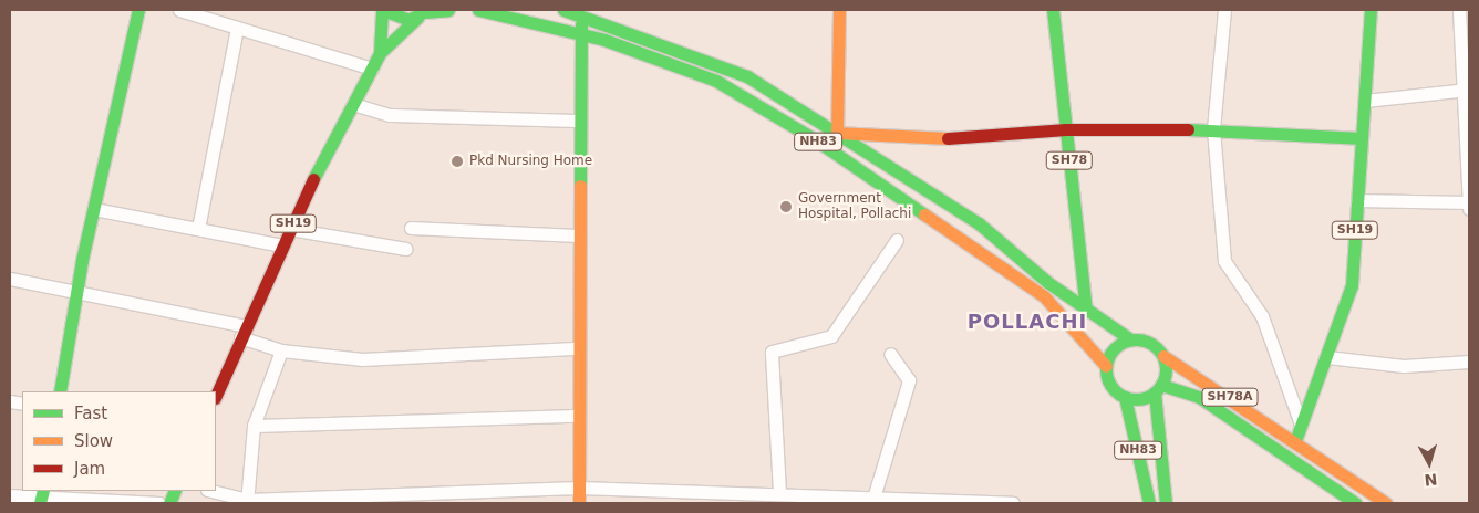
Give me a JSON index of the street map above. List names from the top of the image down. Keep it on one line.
{"streets":{"main road":["NH83","SH78","SH19","SH78A"]},"crossings":[["NH83","SH78"],["NH83","SH78A"],["SH19","SH78A"]],"districts":["POLLACHI"],"places":["Pkd Nursing Home","Government Hospital, Pollachi"],"legend":["Fast","Slow","Jam"],"north":"bottom"}
